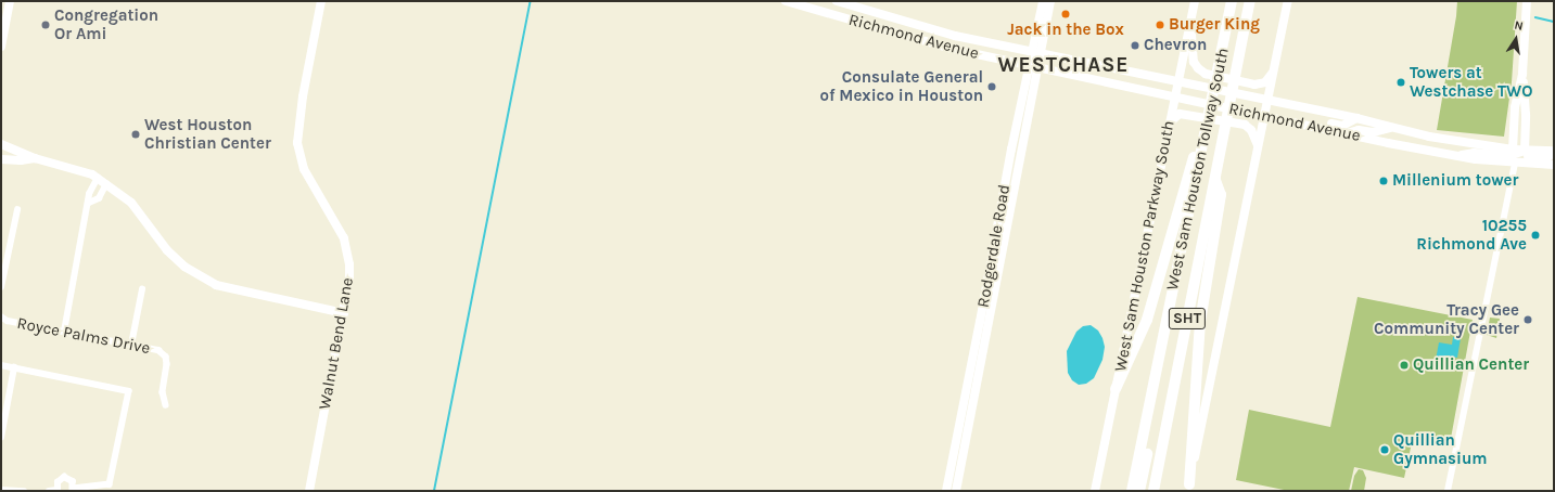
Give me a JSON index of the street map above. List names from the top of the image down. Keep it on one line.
{"streets":{"highway":["West Sam Houston Tollway South","SHT"],"main road":["Richmond Avenue","Rodgerdale Road","West Sam Houston Parkway South","Walnut Bend Lane"],"street":["Royce Palms Drive"]},"crossings":[["Richmond Avenue","Rodgerdale Road"],["Richmond Avenue","West Sam Houston Parkway South"]],"districts":["WESTCHASE"],"places":["Jack in the Box","Congregation Or Ami","Burger King","Chevron","Towers at Westchase TWO","Consulate General of Mexico in Houston","West Houston Christian Center","Millenium tower","10255 Richmond Ave","Tracy Gee Community Center","Quillian Center","Quillian Gymnasium"],"north":"top"}
